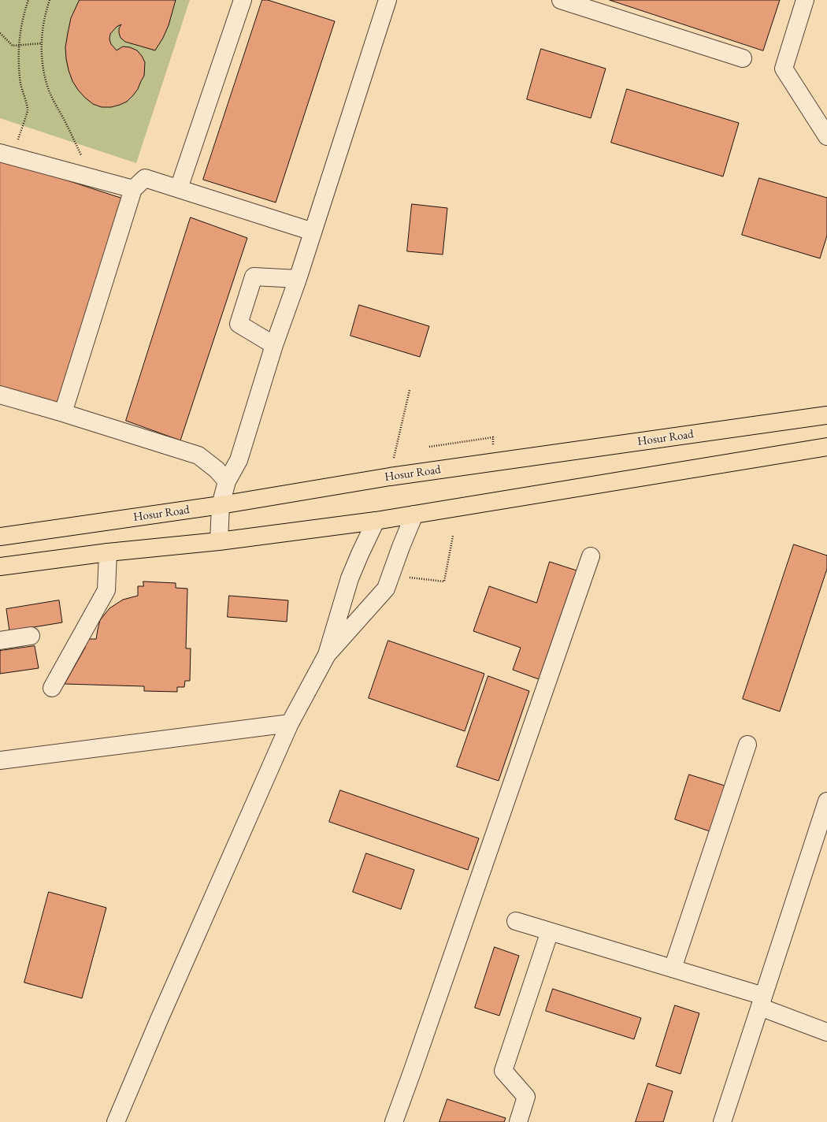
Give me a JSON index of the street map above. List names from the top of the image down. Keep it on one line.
{"streets":{"main road":["Hosur Road"]}}
